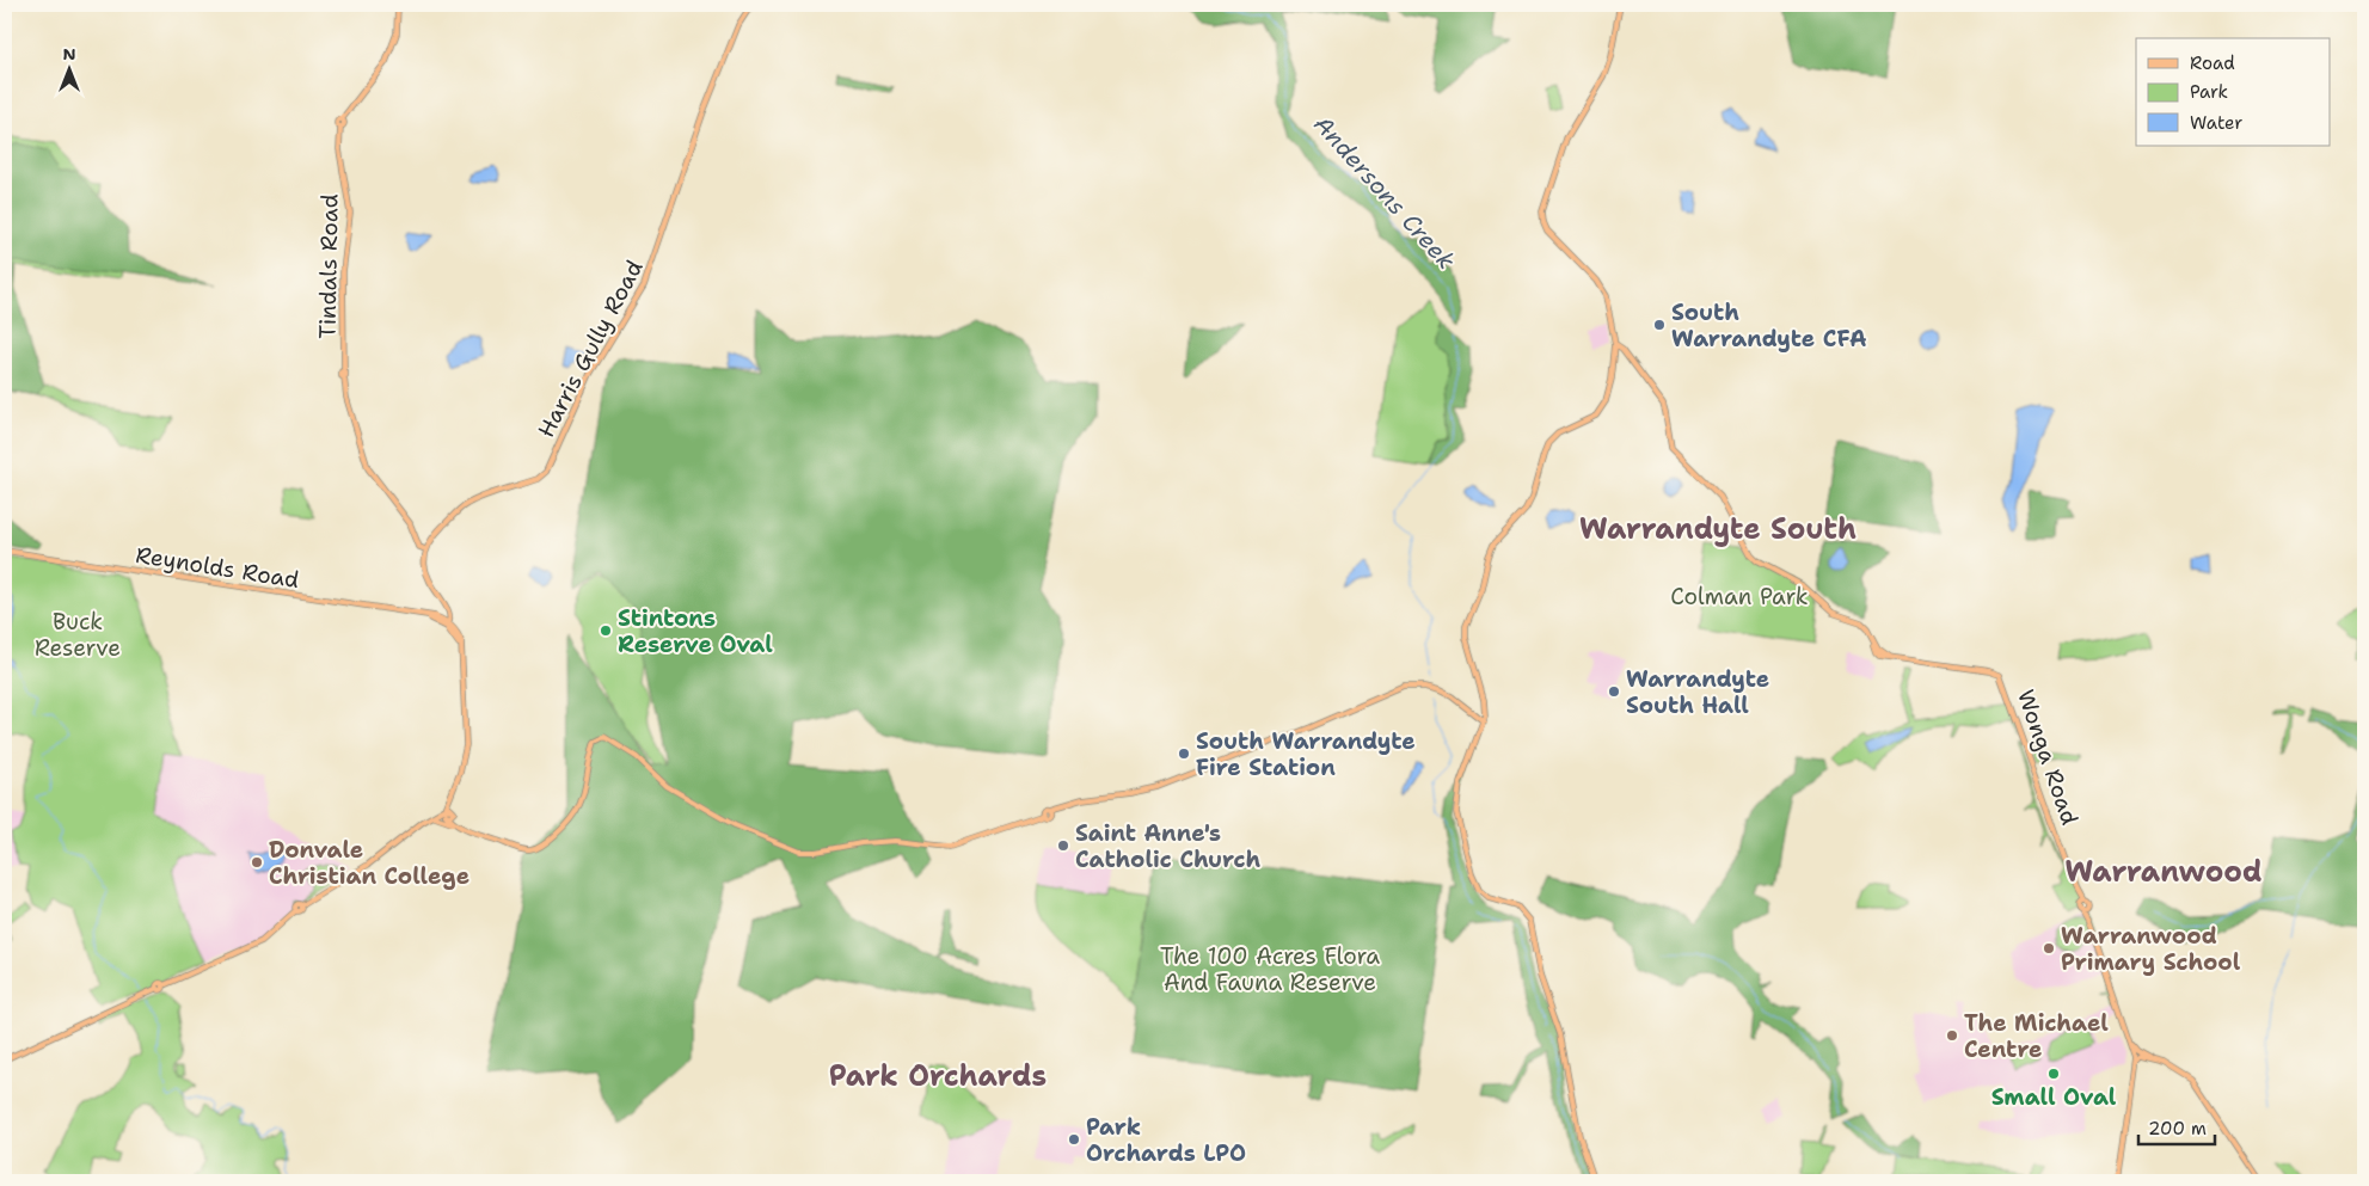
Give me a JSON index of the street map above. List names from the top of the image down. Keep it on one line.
{"streets":{"main road":["Tindals Road","Harris Gully Road","Reynolds Road","Wonga Road"]},"crossings":[["Tindals Road","Harris Gully Road"]],"districts":["Warrandyte South","Warranwood","Park Orchards"],"water":["Andersons Creek"],"parks":["Colman Park","Buck Reserve","The 100 Acres Flora And Fauna Reserve"],"places":["South Warrandyte CFA","Stintons Reserve Oval","Warrandyte South Hall","South Warrandyte Fire Station","Saint Anne's Catholic Church","Donvale Christian College","Warranwood Primary School","The Michael Centre","Small Oval","Park Orchards LPO"],"legend":["Road","Park","Water"],"scale_bar":"200 m","north":"top"}
